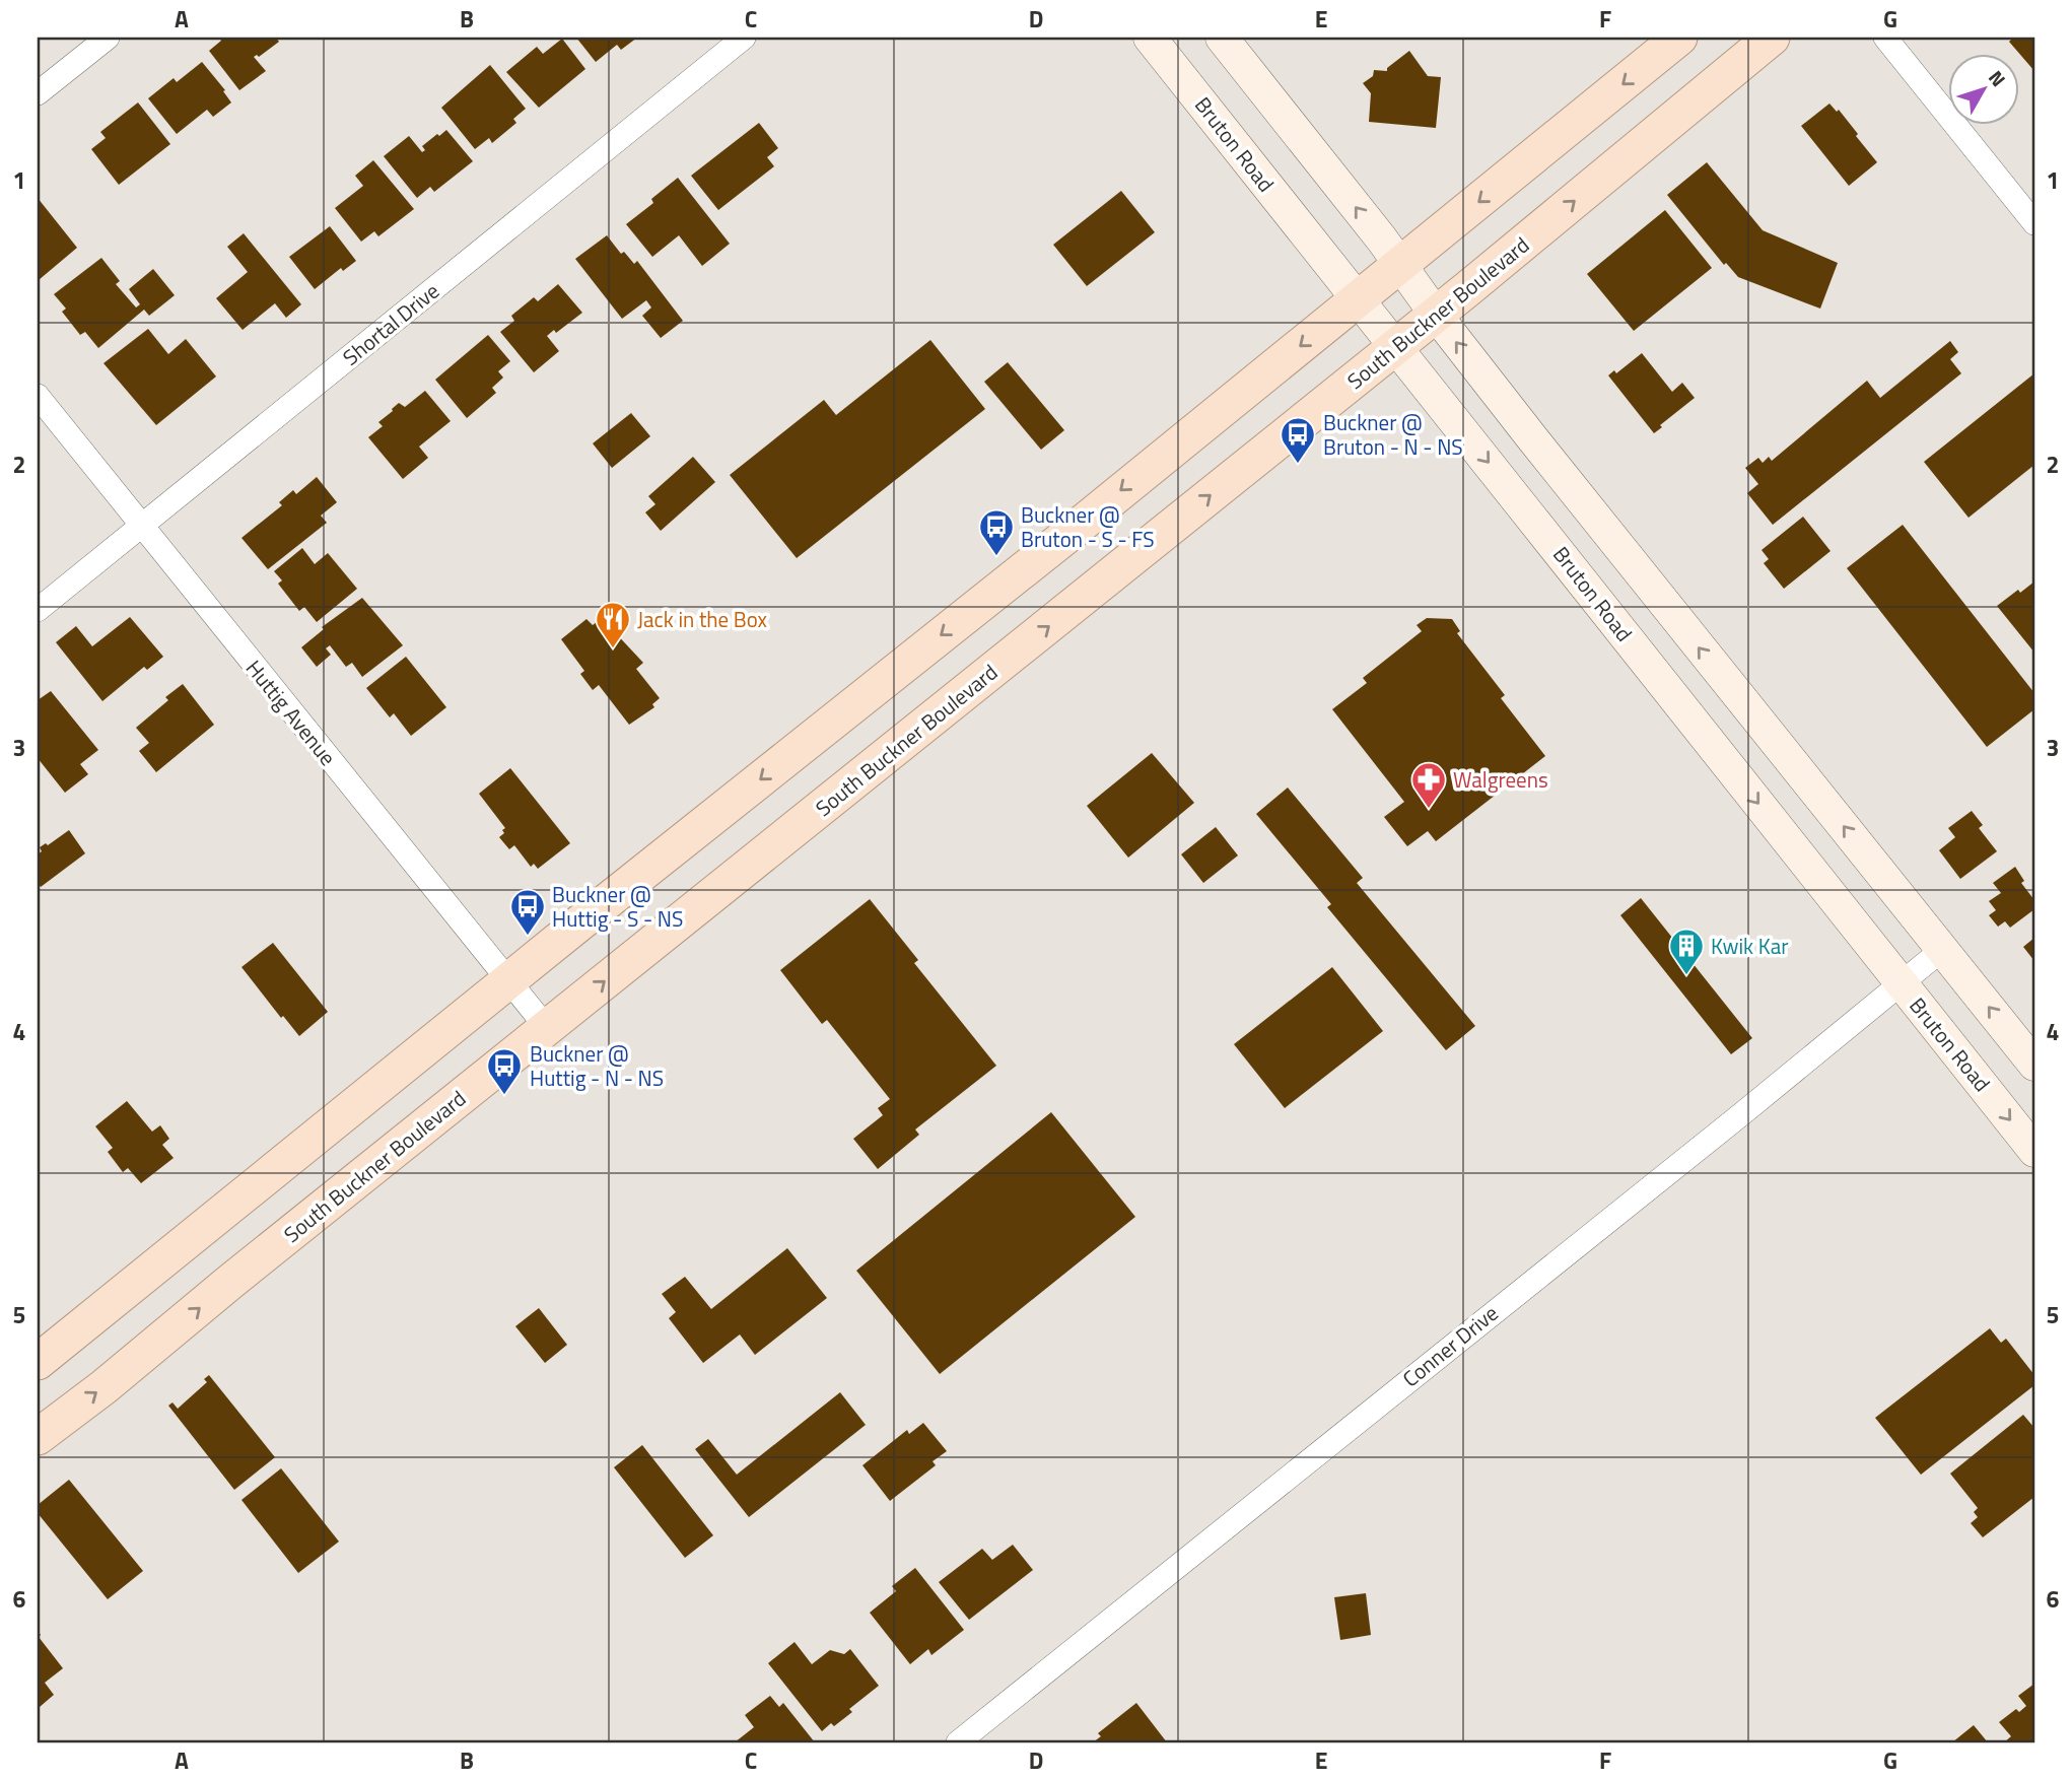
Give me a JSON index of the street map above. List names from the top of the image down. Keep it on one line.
{"streets":{"main road":["Bruton Road","South Buckner Boulevard"],"street":["Shortal Drive","Huttig Avenue","Conner Drive"]},"crossings":[["Bruton Road","South Buckner Boulevard"],["Bruton Road","Conner Drive"],["South Buckner Boulevard","Huttig Avenue"],["Shortal Drive","Huttig Avenue"]],"places":{"bus stop":["Buckner @ Bruton - N - NS","Buckner @ Bruton - S - FS","Buckner @ Huttig - S - NS","Buckner @ Huttig - N - NS"],"restaurant":["Jack in the Box"],"pharmacy":["Walgreens"],"building":["Kwik Kar"]},"north":"top right","grid":{"columns":["A","B","C","D","E","F","G"],"rows":["1","2","3","4","5","6"]}}
